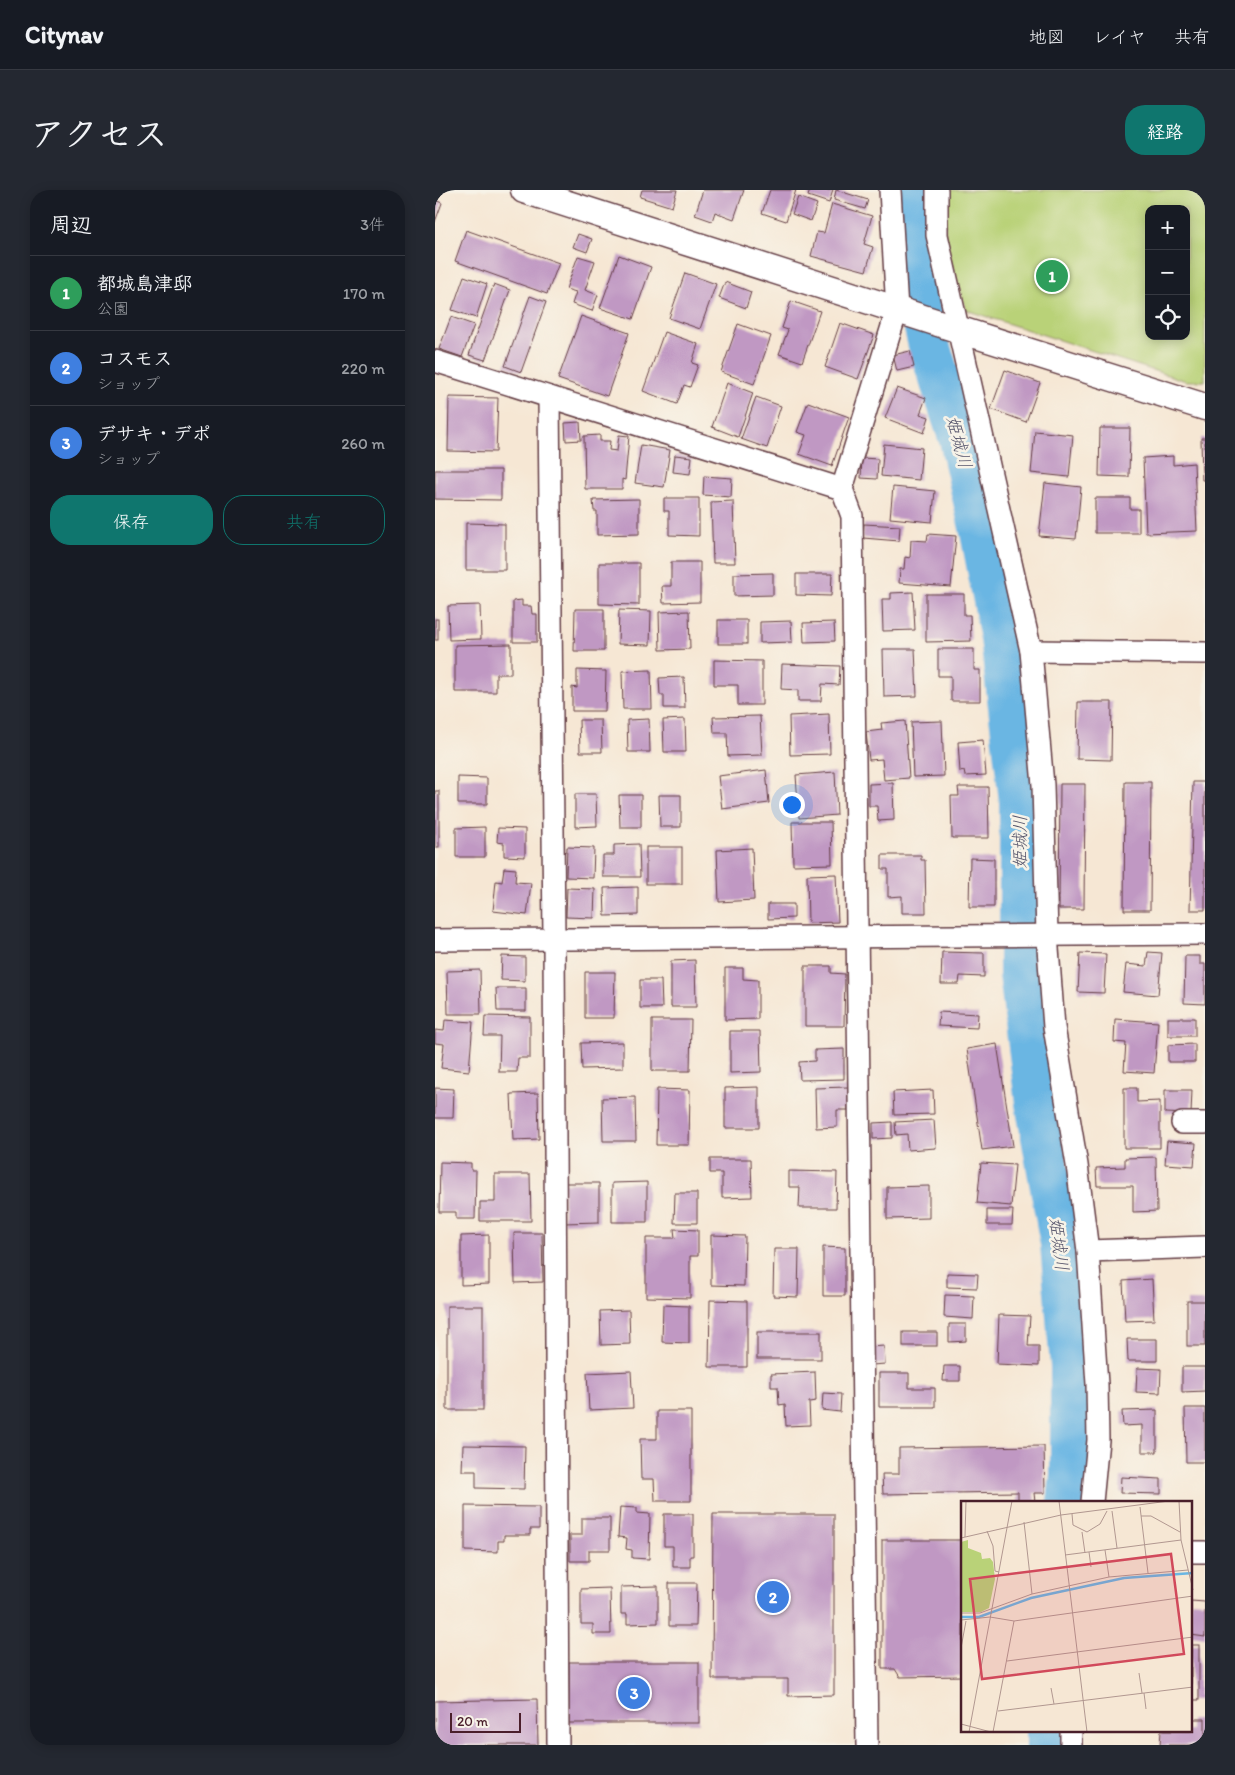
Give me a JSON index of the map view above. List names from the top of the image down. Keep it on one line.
{"water":["姫城川"],"scale_bar":"20 m","page":{"header":"Citynav","nav":["地図","レイヤ","共有"],"title":"アクセス","buttons":["経路",["保存","共有"]],"heading":["周辺","3件"],"map_buttons":["+","−"],"list":[{"mark":"1","name":"都城島津邸","note":"公園","value":"170 m"},{"mark":"2","name":"コスモス","note":"ショップ","value":"220 m"},{"mark":"3","name":"デサキ・デポ","note":"ショップ","value":"260 m"}],"pins":["1","2","3"],"scale":"20 m"}}
